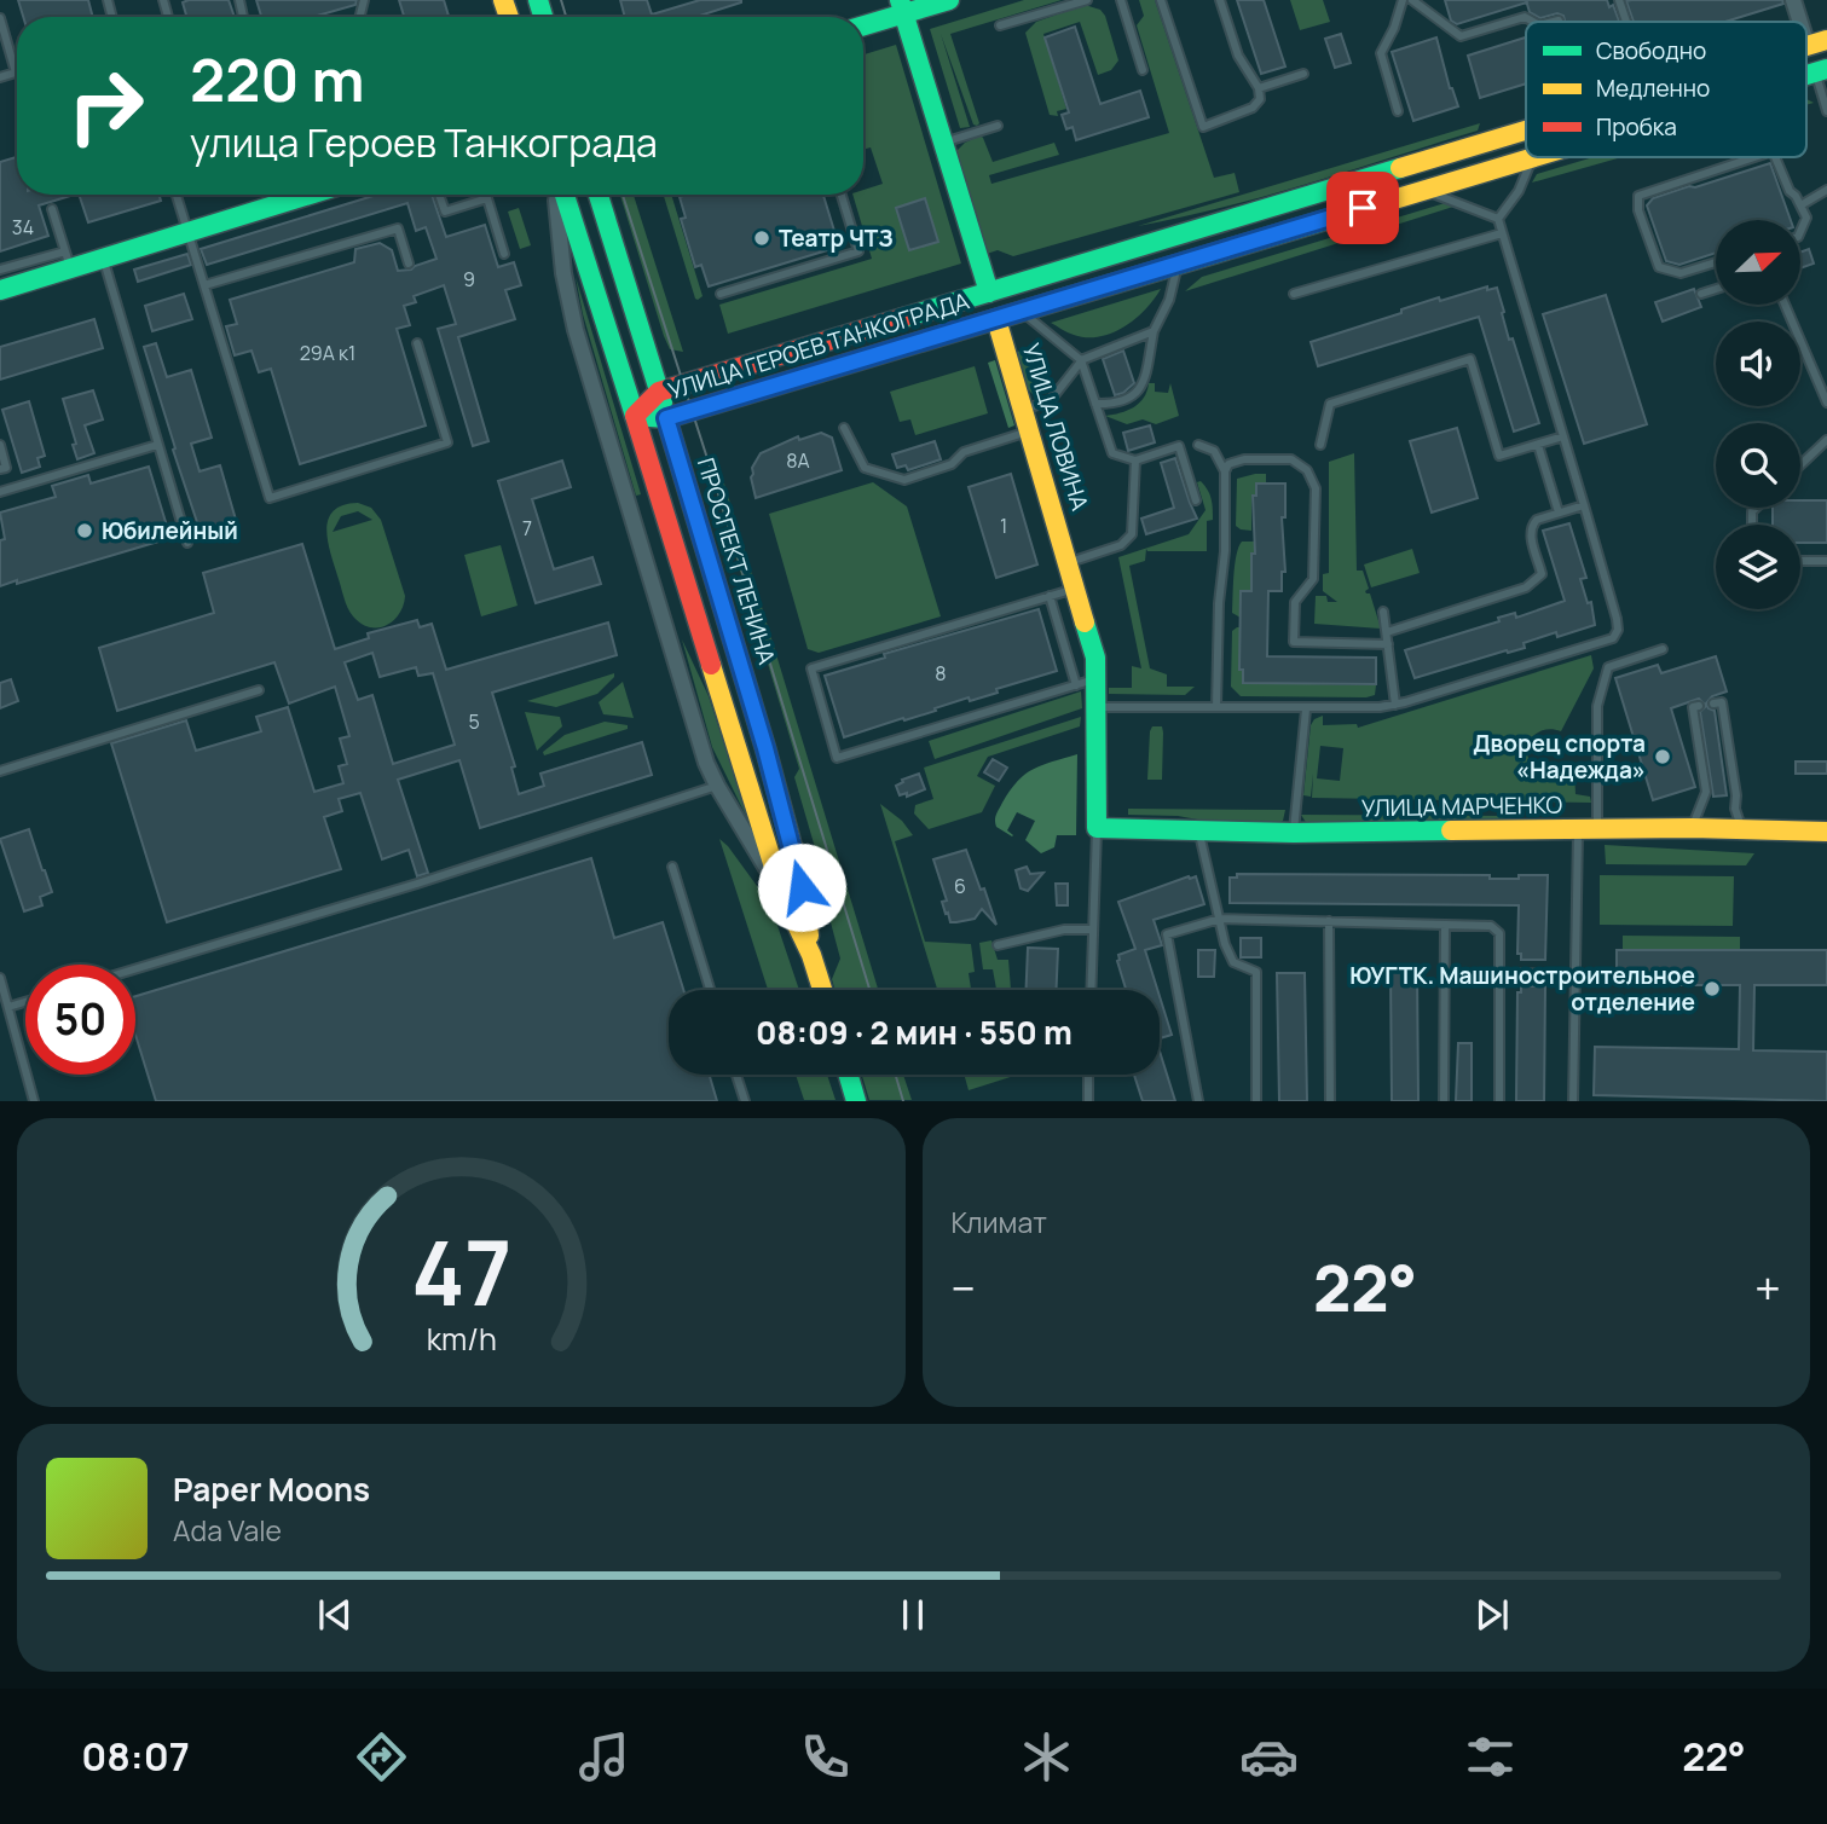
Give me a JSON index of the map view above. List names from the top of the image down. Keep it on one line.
{"streets":{"main road":["УЛИЦА ГЕРОЕВ ТАНКОГРАДА","УЛИЦА ЛОВИНА","ПРОСПЕКТ ЛЕНИНА","УЛИЦА МАРЧЕНКО"]},"crossings":[["УЛИЦА ГЕРОЕВ ТАНКОГРАДА","УЛИЦА ЛОВИНА"],["УЛИЦА ГЕРОЕВ ТАНКОГРАДА","ПРОСПЕКТ ЛЕНИНА"],["УЛИЦА ЛОВИНА","УЛИЦА МАРЧЕНКО"]],"places":["Театр ЧТЗ","Юбилейный","Дворец спорта «Надежда»","ЮУГТК. Машиностроительное отделение"],"house_numbers":["34","9","29А к1","8А","1","7","8","5","6"],"legend":["Свободно","Медленно","Пробка"],"north":"top right","page":{"turn":["220 m","улица Героев Танкограда"],"limit":"50","trip":"08:09 · 2 мин · 550 m","tile":"Климат","heat":["−","22°","+"],"song":["Paper Moons","Ada Vale"],"tabs":["08:07","22°"],"gauge":["47","km/h"]}}
